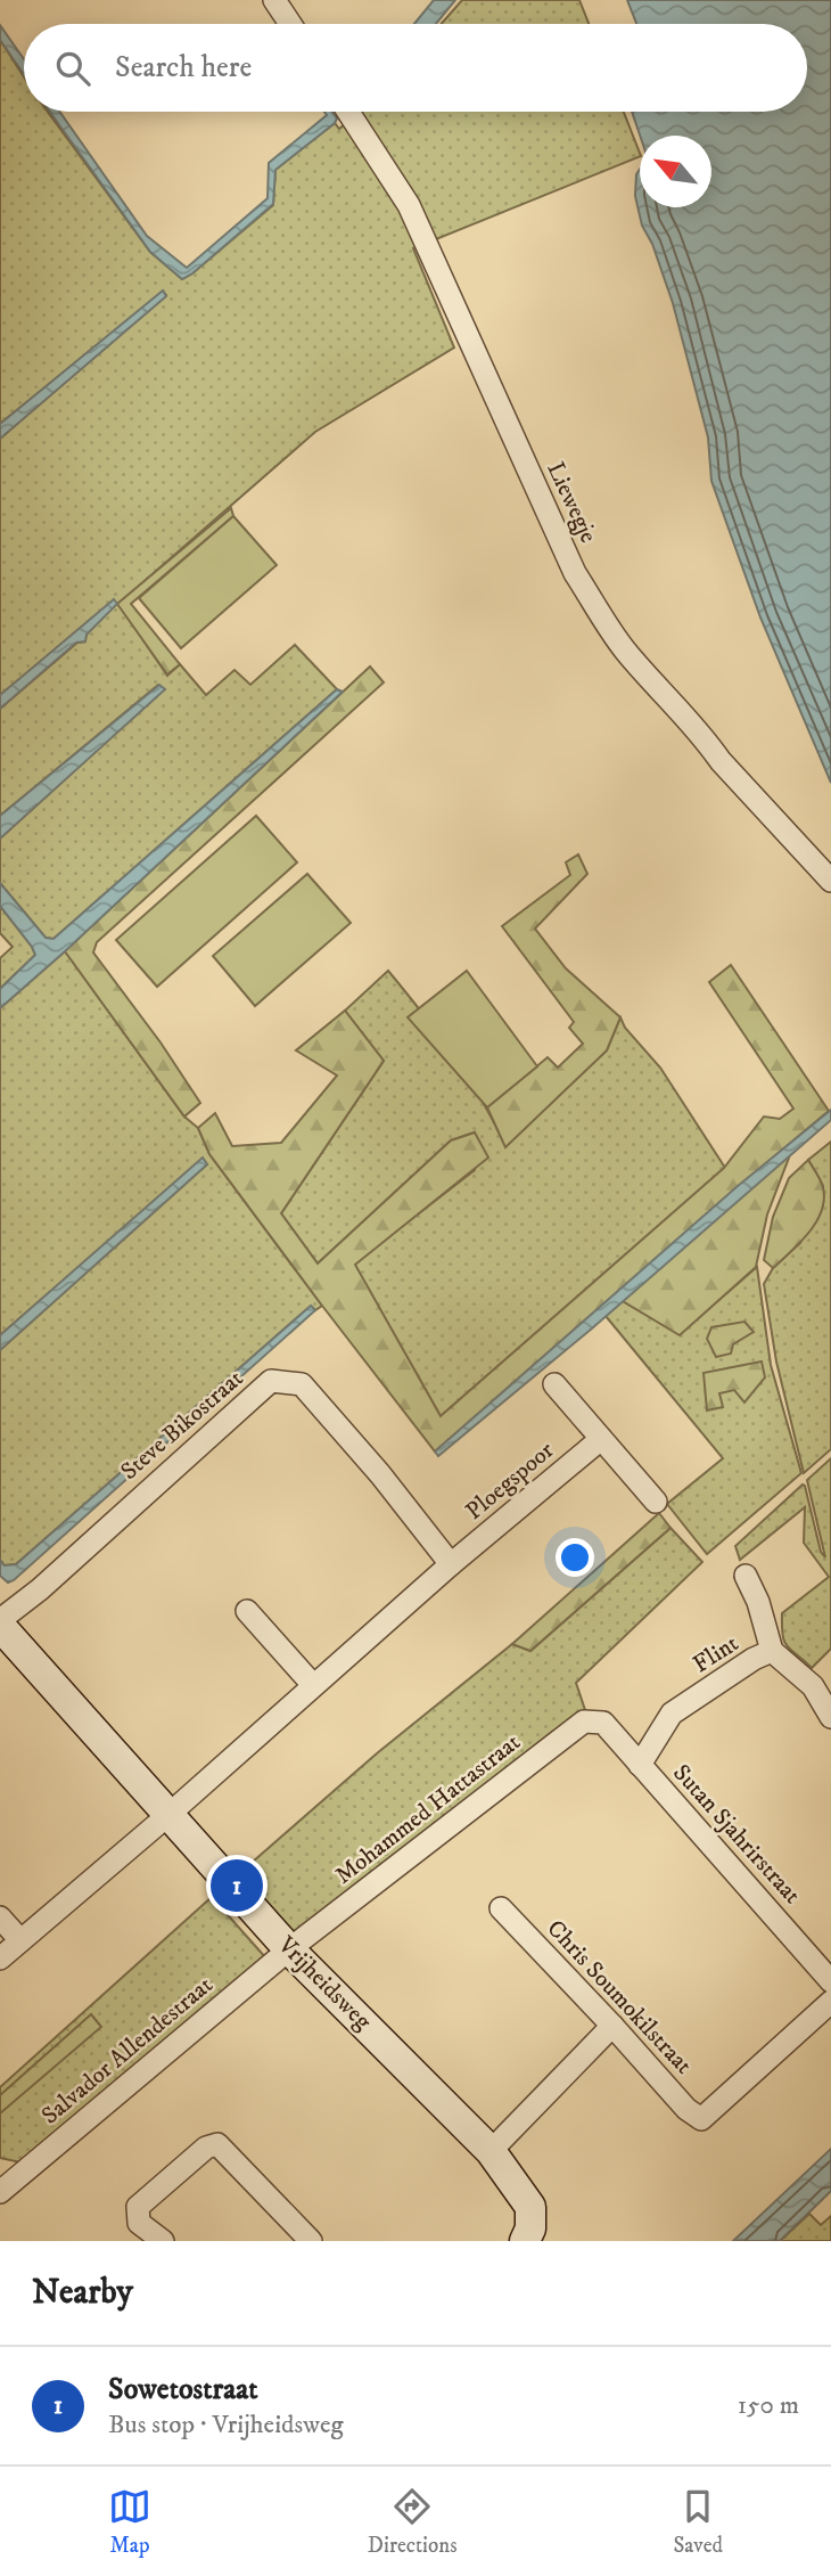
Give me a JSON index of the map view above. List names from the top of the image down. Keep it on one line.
{"streets":{"street":["Liewegje","Steve Bikostraat","Ploegspoor","Flint","Mohammed Hattastraat","Sutan Sjahrirstraat","Vrijheidsweg","Chris Soumokilstraat","Salvador Allendestraat"]},"crossings":[["Steve Bikostraat","Ploegspoor"],["Steve Bikostraat","Vrijheidsweg"],["Ploegspoor","Vrijheidsweg"],["Flint","Sutan Sjahrirstraat"],["Mohammed Hattastraat","Sutan Sjahrirstraat"],["Mohammed Hattastraat","Vrijheidsweg"],["Mohammed Hattastraat","Salvador Allendestraat"],["Vrijheidsweg","Salvador Allendestraat"]],"north":"top left","page":{"search":"Search here","pins":"1","heading":"Nearby","list":[{"mark":"1","name":"Sowetostraat","note":"Bus stop · Vrijheidsweg","value":"150 m"}],"nav":["Map","Directions","Saved"]}}
